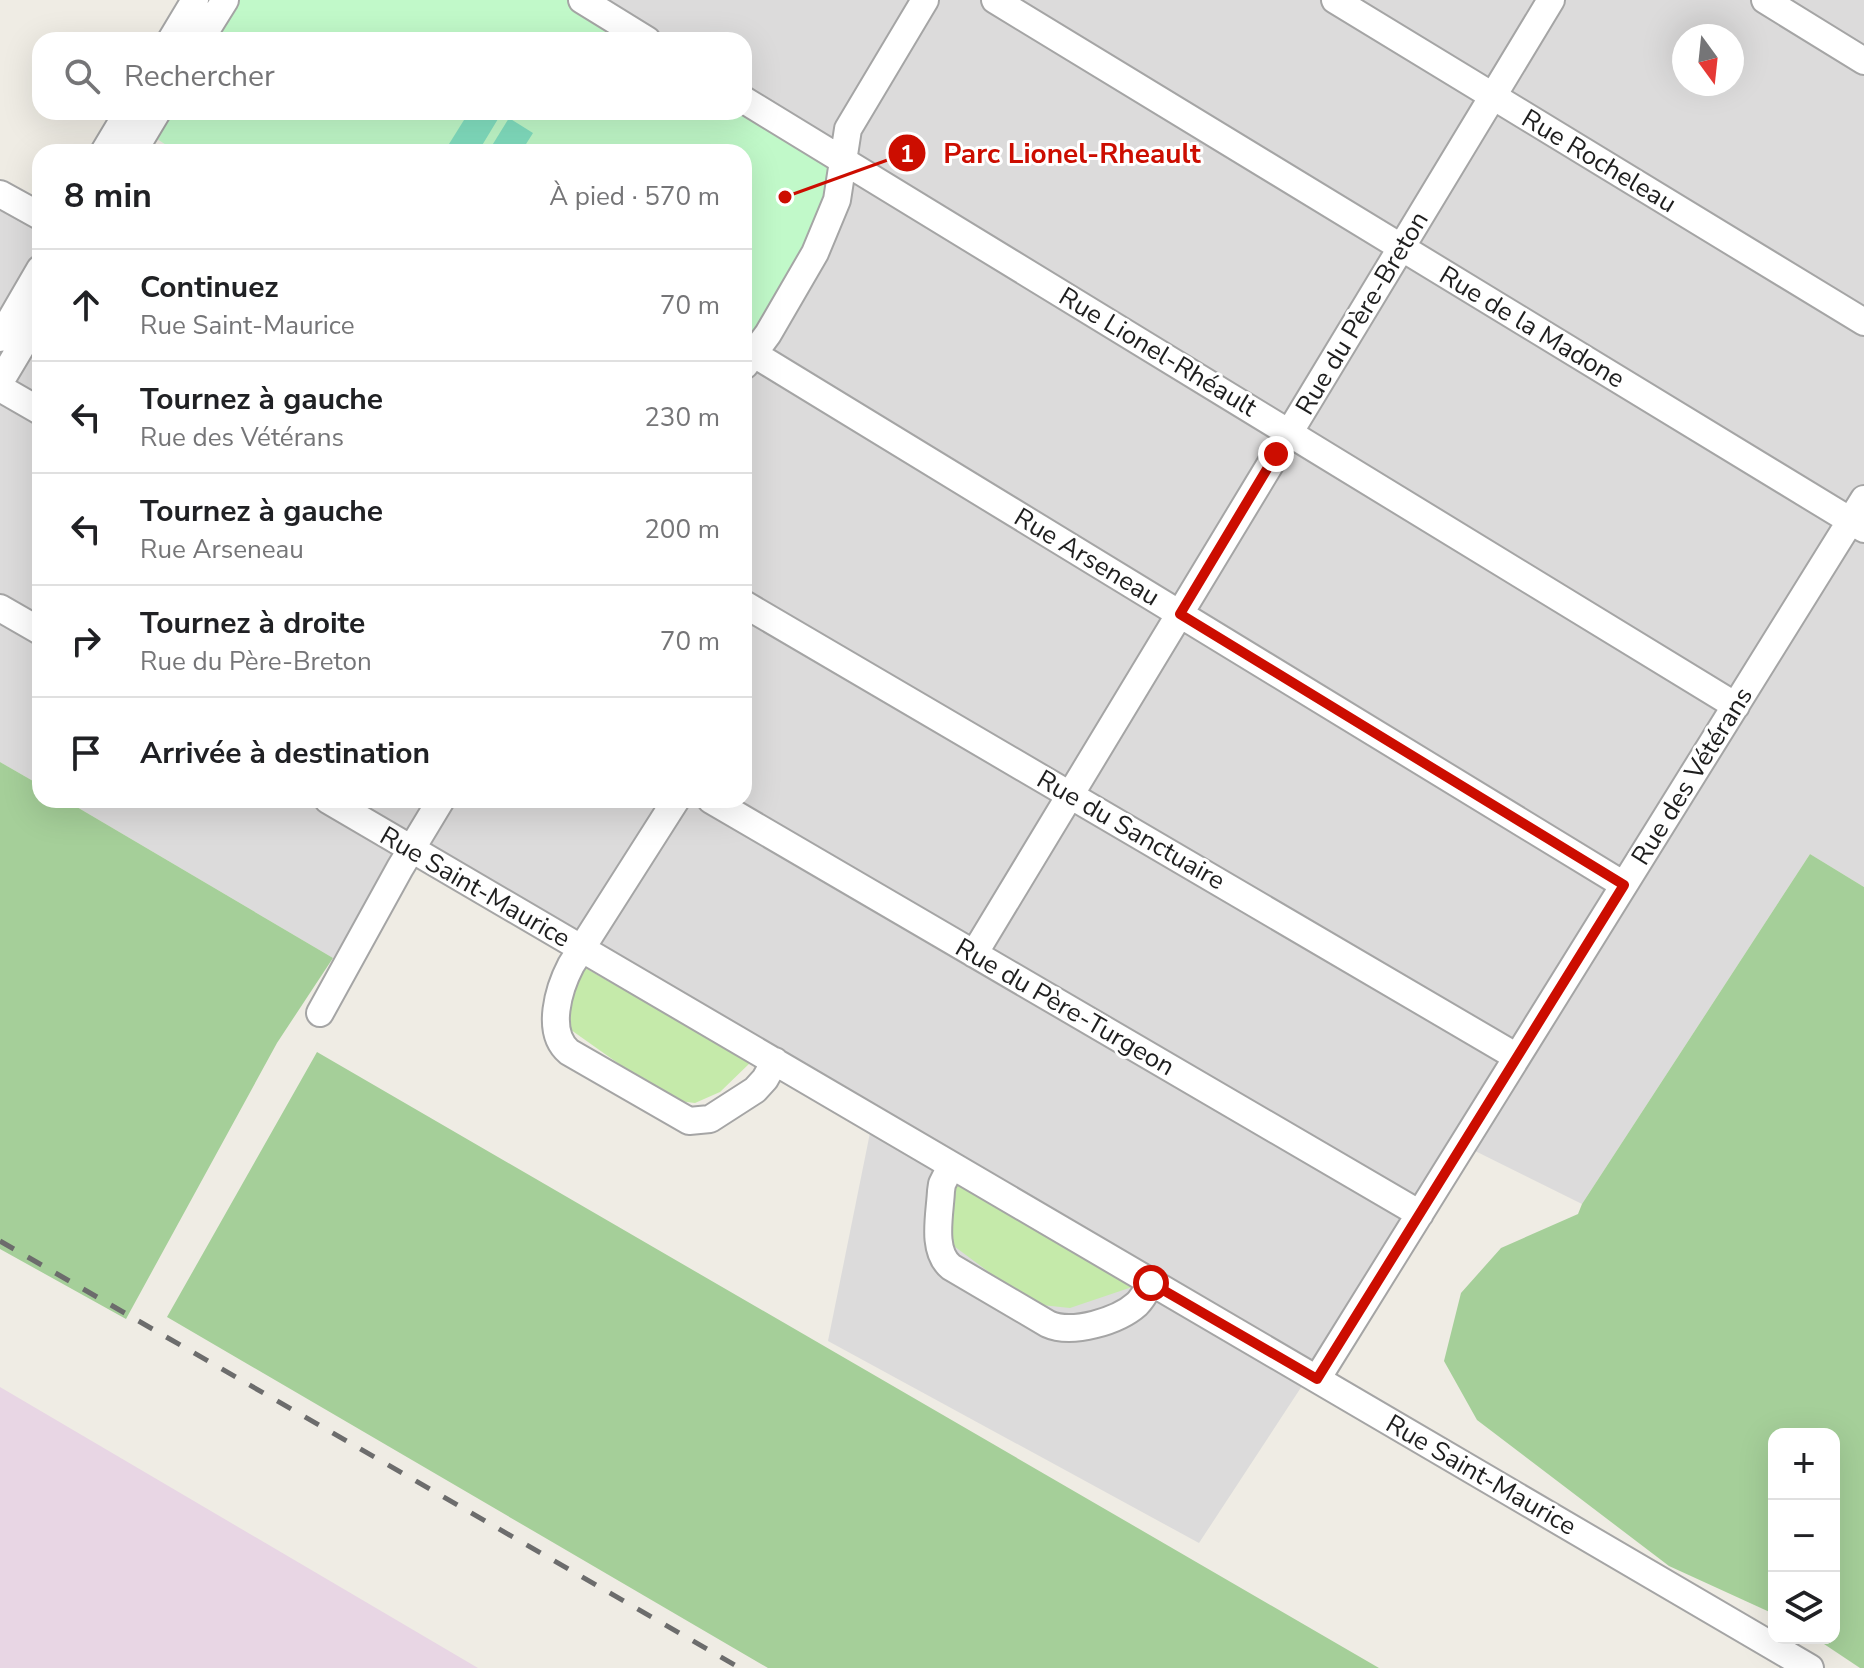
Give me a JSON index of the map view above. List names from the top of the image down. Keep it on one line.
{"streets":{"street":["Rue Rocheleau","Rue du Père-Breton","Rue de la Madone","Rue Lionel-Rhéault","Rue Arseneau","Rue des Vétérans","Rue du Sanctuaire","Rue Saint-Maurice","Rue du Père-Turgeon"]},"crossings":[["Rue Rocheleau","Rue du Père-Breton"],["Rue du Père-Breton","Rue de la Madone"],["Rue du Père-Breton","Rue Lionel-Rhéault"],["Rue du Père-Breton","Rue Arseneau"],["Rue du Père-Breton","Rue du Sanctuaire"],["Rue du Père-Breton","Rue du Père-Turgeon"],["Rue de la Madone","Rue des Vétérans"],["Rue Lionel-Rhéault","Rue des Vétérans"],["Rue Arseneau","Rue des Vétérans"],["Rue des Vétérans","Rue du Sanctuaire"],["Rue des Vétérans","Rue Saint-Maurice"],["Rue des Vétérans","Rue du Père-Turgeon"]],"places":["Parc Lionel-Rheault"],"north":"bottom","page":{"search":"Rechercher","heading":["8 min","À pied · 570 m"],"list":[["Continuez","Rue Saint-Maurice","70 m"],["Tournez à gauche","Rue des Vétérans","230 m"],["Tournez à gauche","Rue Arseneau","200 m"],["Tournez à droite","Rue du Père-Breton","70 m"],"Arrivée à destination"],"map_buttons":["+","−"]}}
